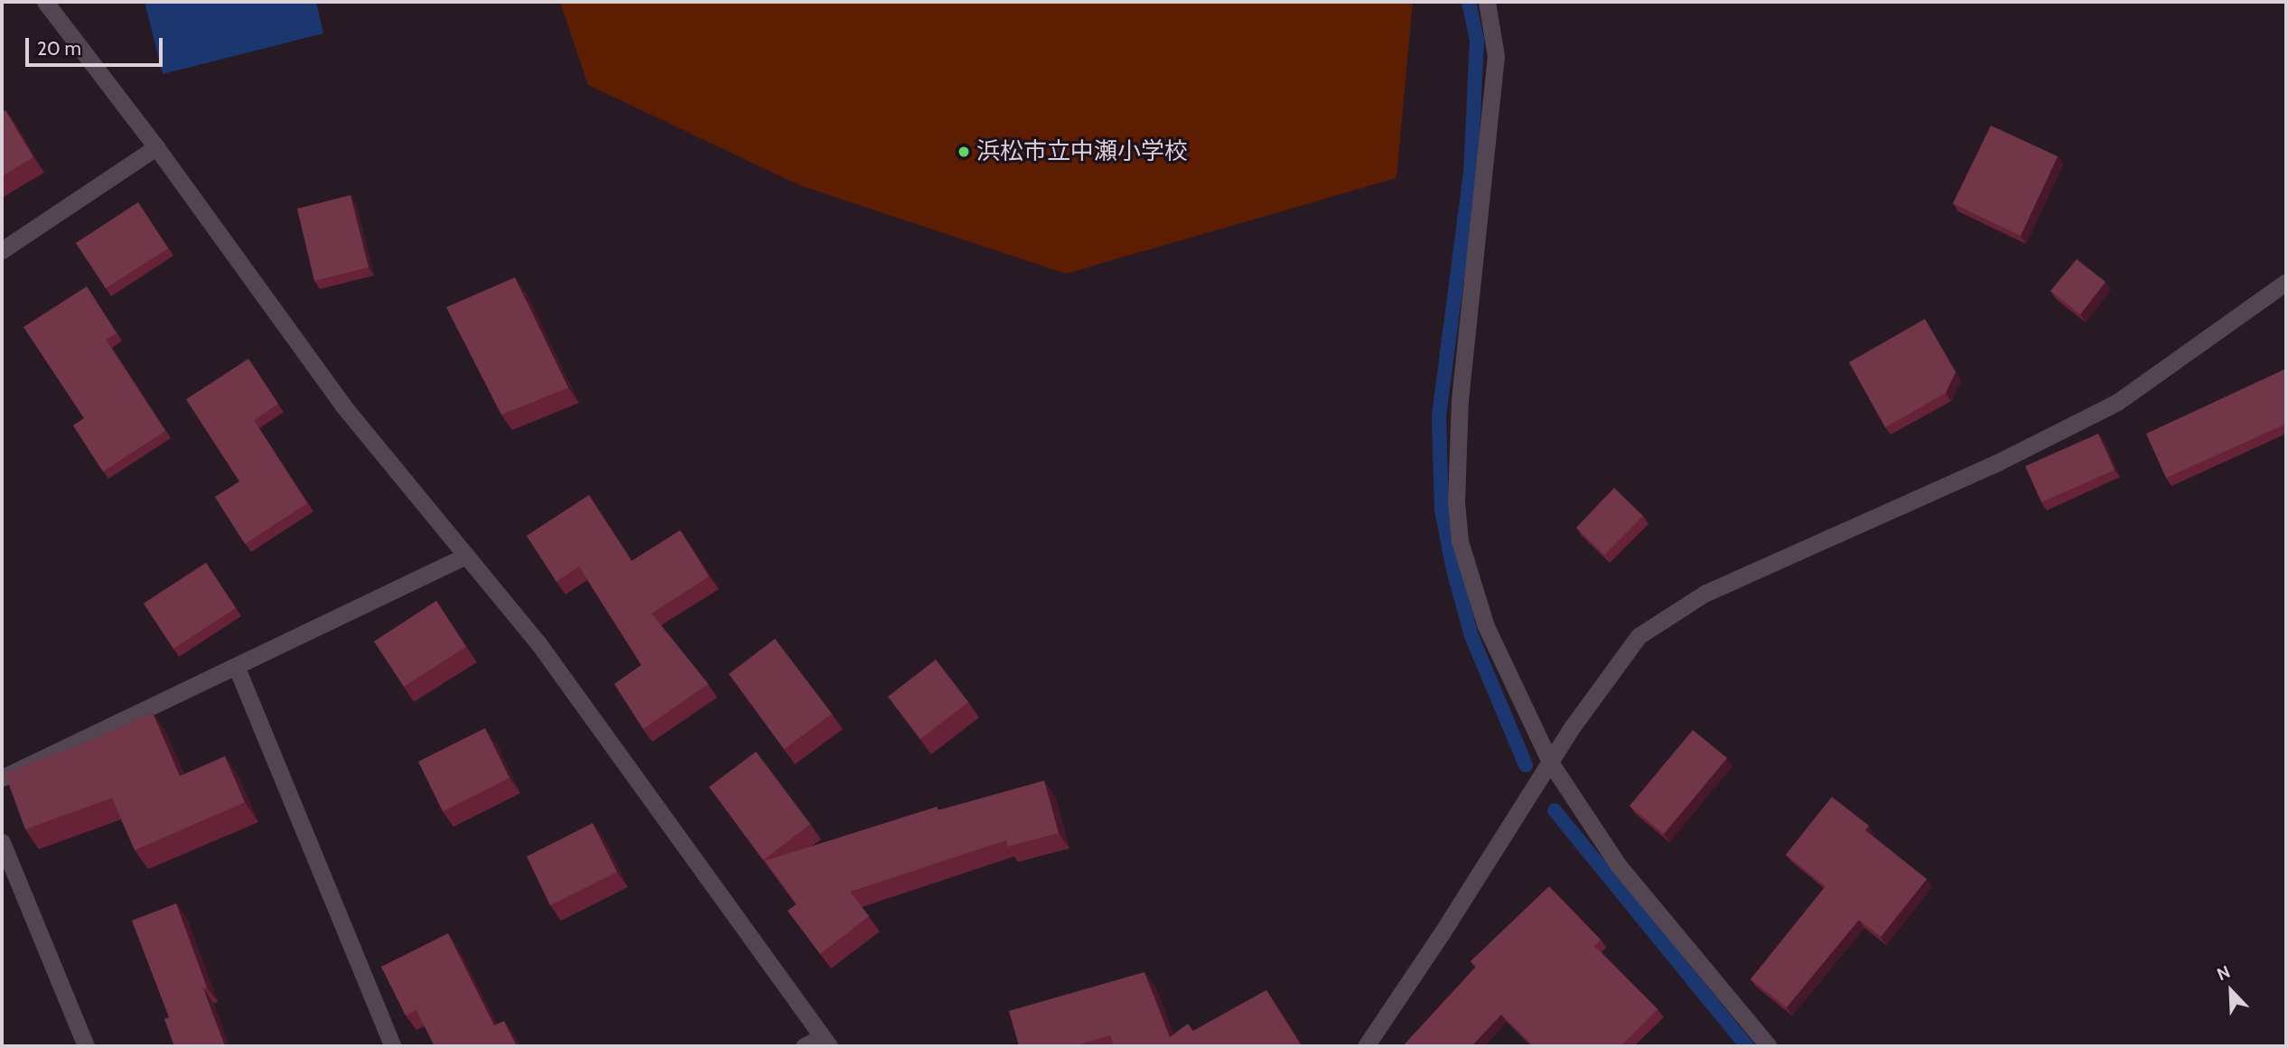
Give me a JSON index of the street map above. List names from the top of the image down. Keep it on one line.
{"places":["浜松市立中瀬小学校"],"scale_bar":"20 m","north":"top left"}
